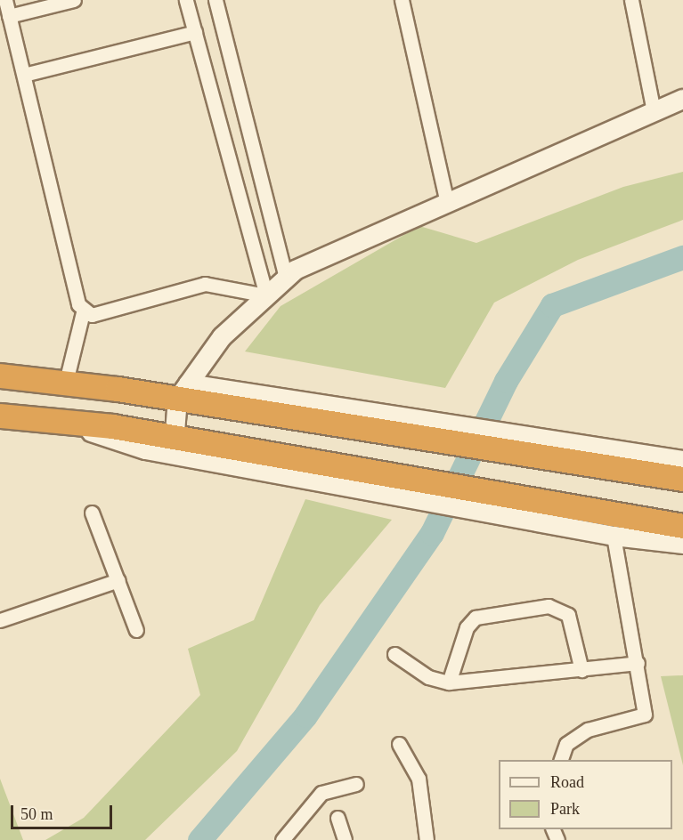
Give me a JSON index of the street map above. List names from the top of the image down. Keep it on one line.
{"legend":["Road","Park"],"scale_bar":"50 m"}
